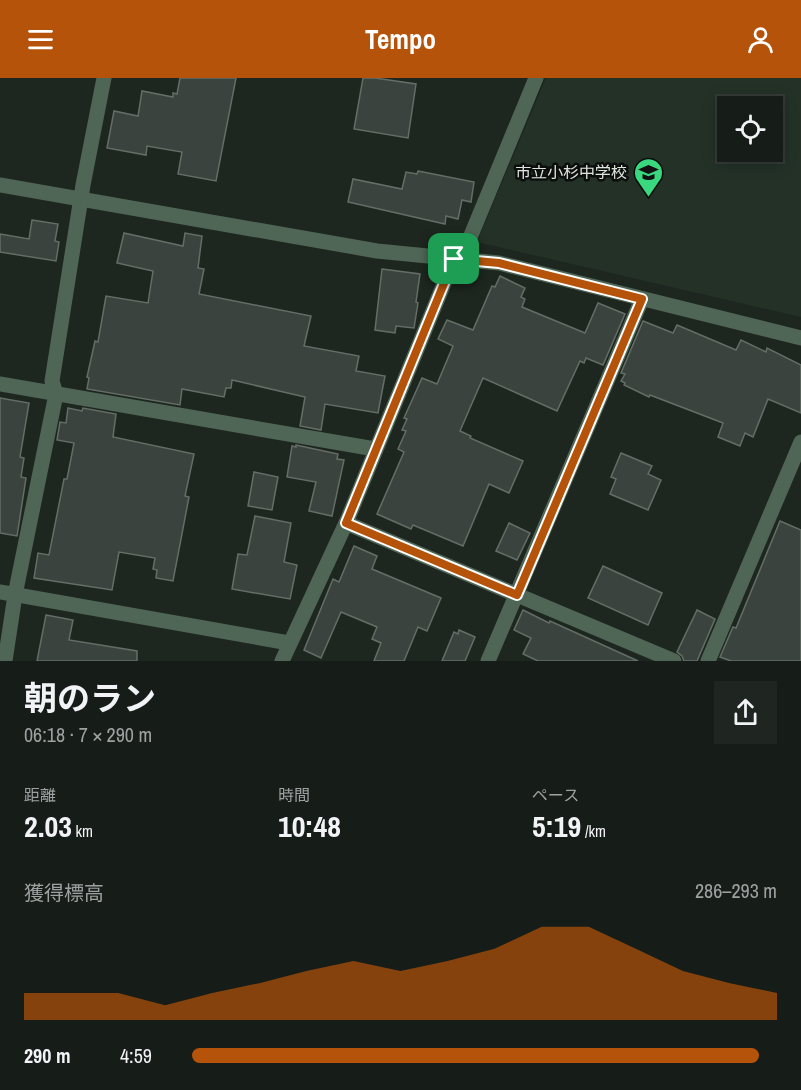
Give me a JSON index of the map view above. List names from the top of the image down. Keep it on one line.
{"places":{"school or university":["市立小杉中学校"]},"page":{"header":"Tempo","heading":["朝のラン","06:18 · 7 × 290 m"],"stats":[["距離","2.03 km"],["時間","10:48"],["ペース","5:19 /km"]],"chart":["獲得標高","286–293 m"],"list":[{"name":"290 m","note":"4:59"}]}}
